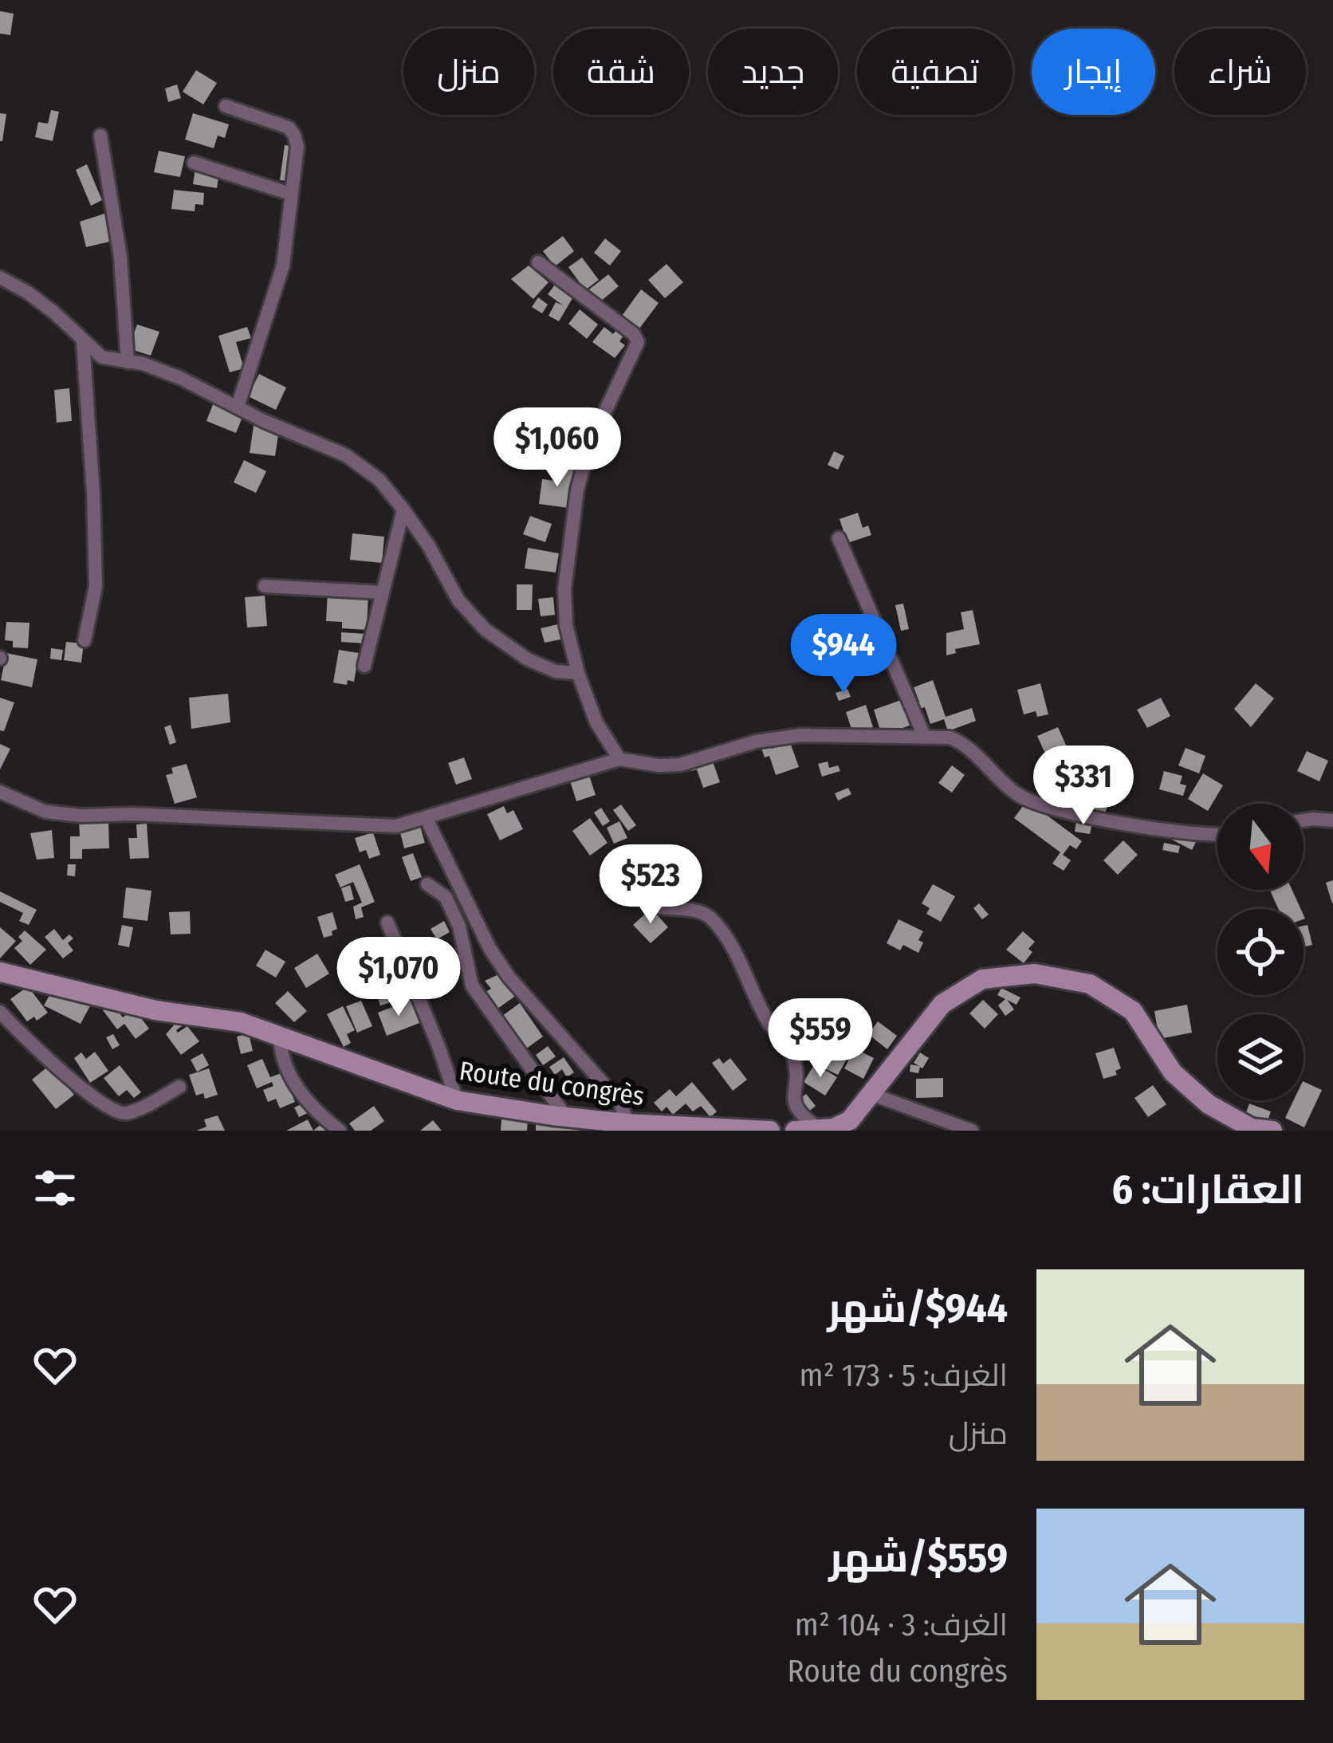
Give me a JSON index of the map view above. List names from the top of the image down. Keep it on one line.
{"streets":{"main road":["Route du congrès"]},"north":"bottom","page":{"chip":["شراء","إيجار","تصفية","جديد","شقة","منزل"],"price":["$1,060","$944","$331","$523","$1,070","$559"],"heading":"العقارات: 6","list":[{"name":"$944/شهر","note":"الغرف: 5 · 173 m² · منزل"},{"name":"$559/شهر","note":"الغرف: 3 · 104 m² · Route du congrès"}]}}
